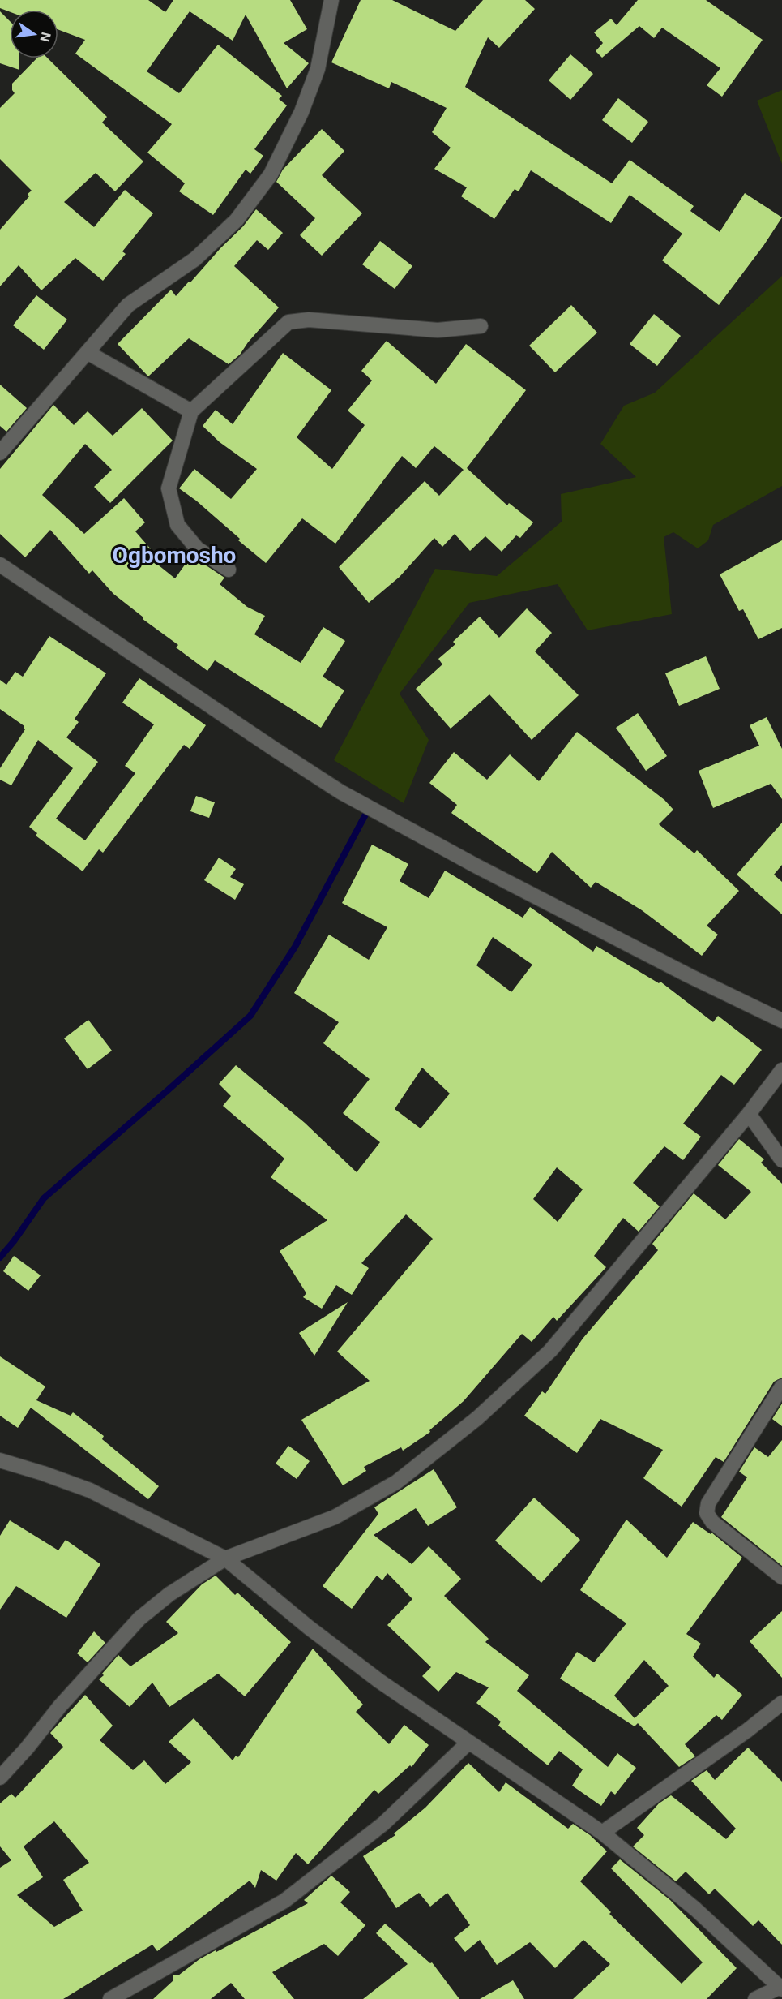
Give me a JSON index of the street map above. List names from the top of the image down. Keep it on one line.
{"districts":["Ogbomosho"],"north":"right"}
